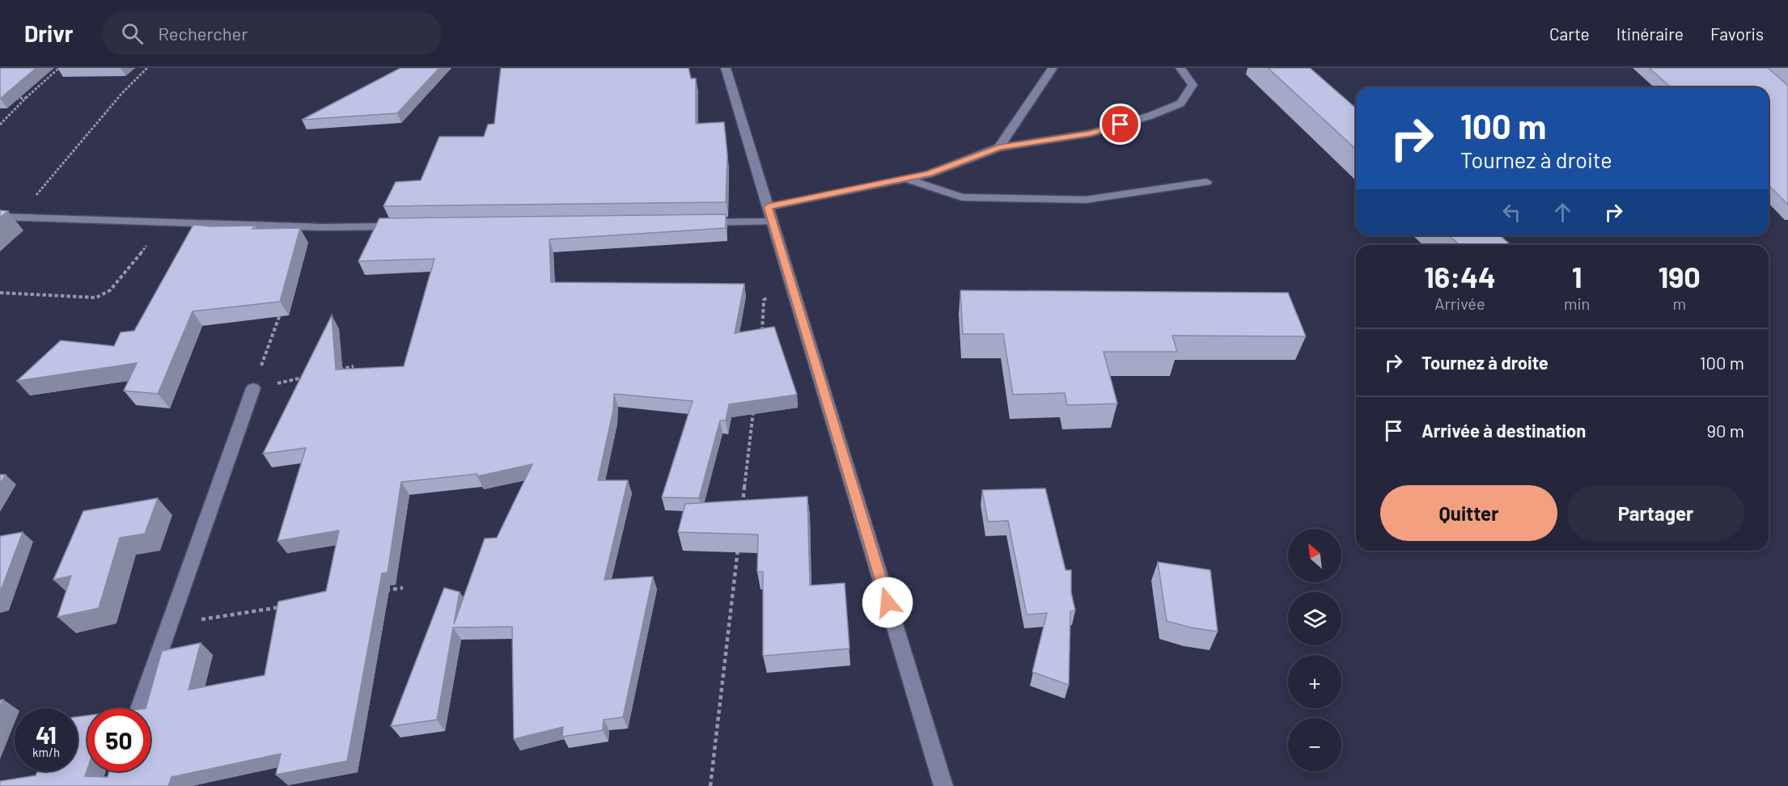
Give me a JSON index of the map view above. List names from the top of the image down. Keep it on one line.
{"north":"top left","page":{"header":"Drivr","search":"Rechercher","nav":["Carte","Itinéraire","Favoris"],"turn":["100 m","Tournez à droite"],"eta":["16:44","Arrivée","1","min","190","m"],"list":[{"name":"Tournez à droite","value":"100 m"},{"name":"Arrivée à destination","value":"90 m"}],"buttons":["Quitter","Partager"],"map_buttons":["+","−"],"speed":"41 km/h","limit":"50"}}
